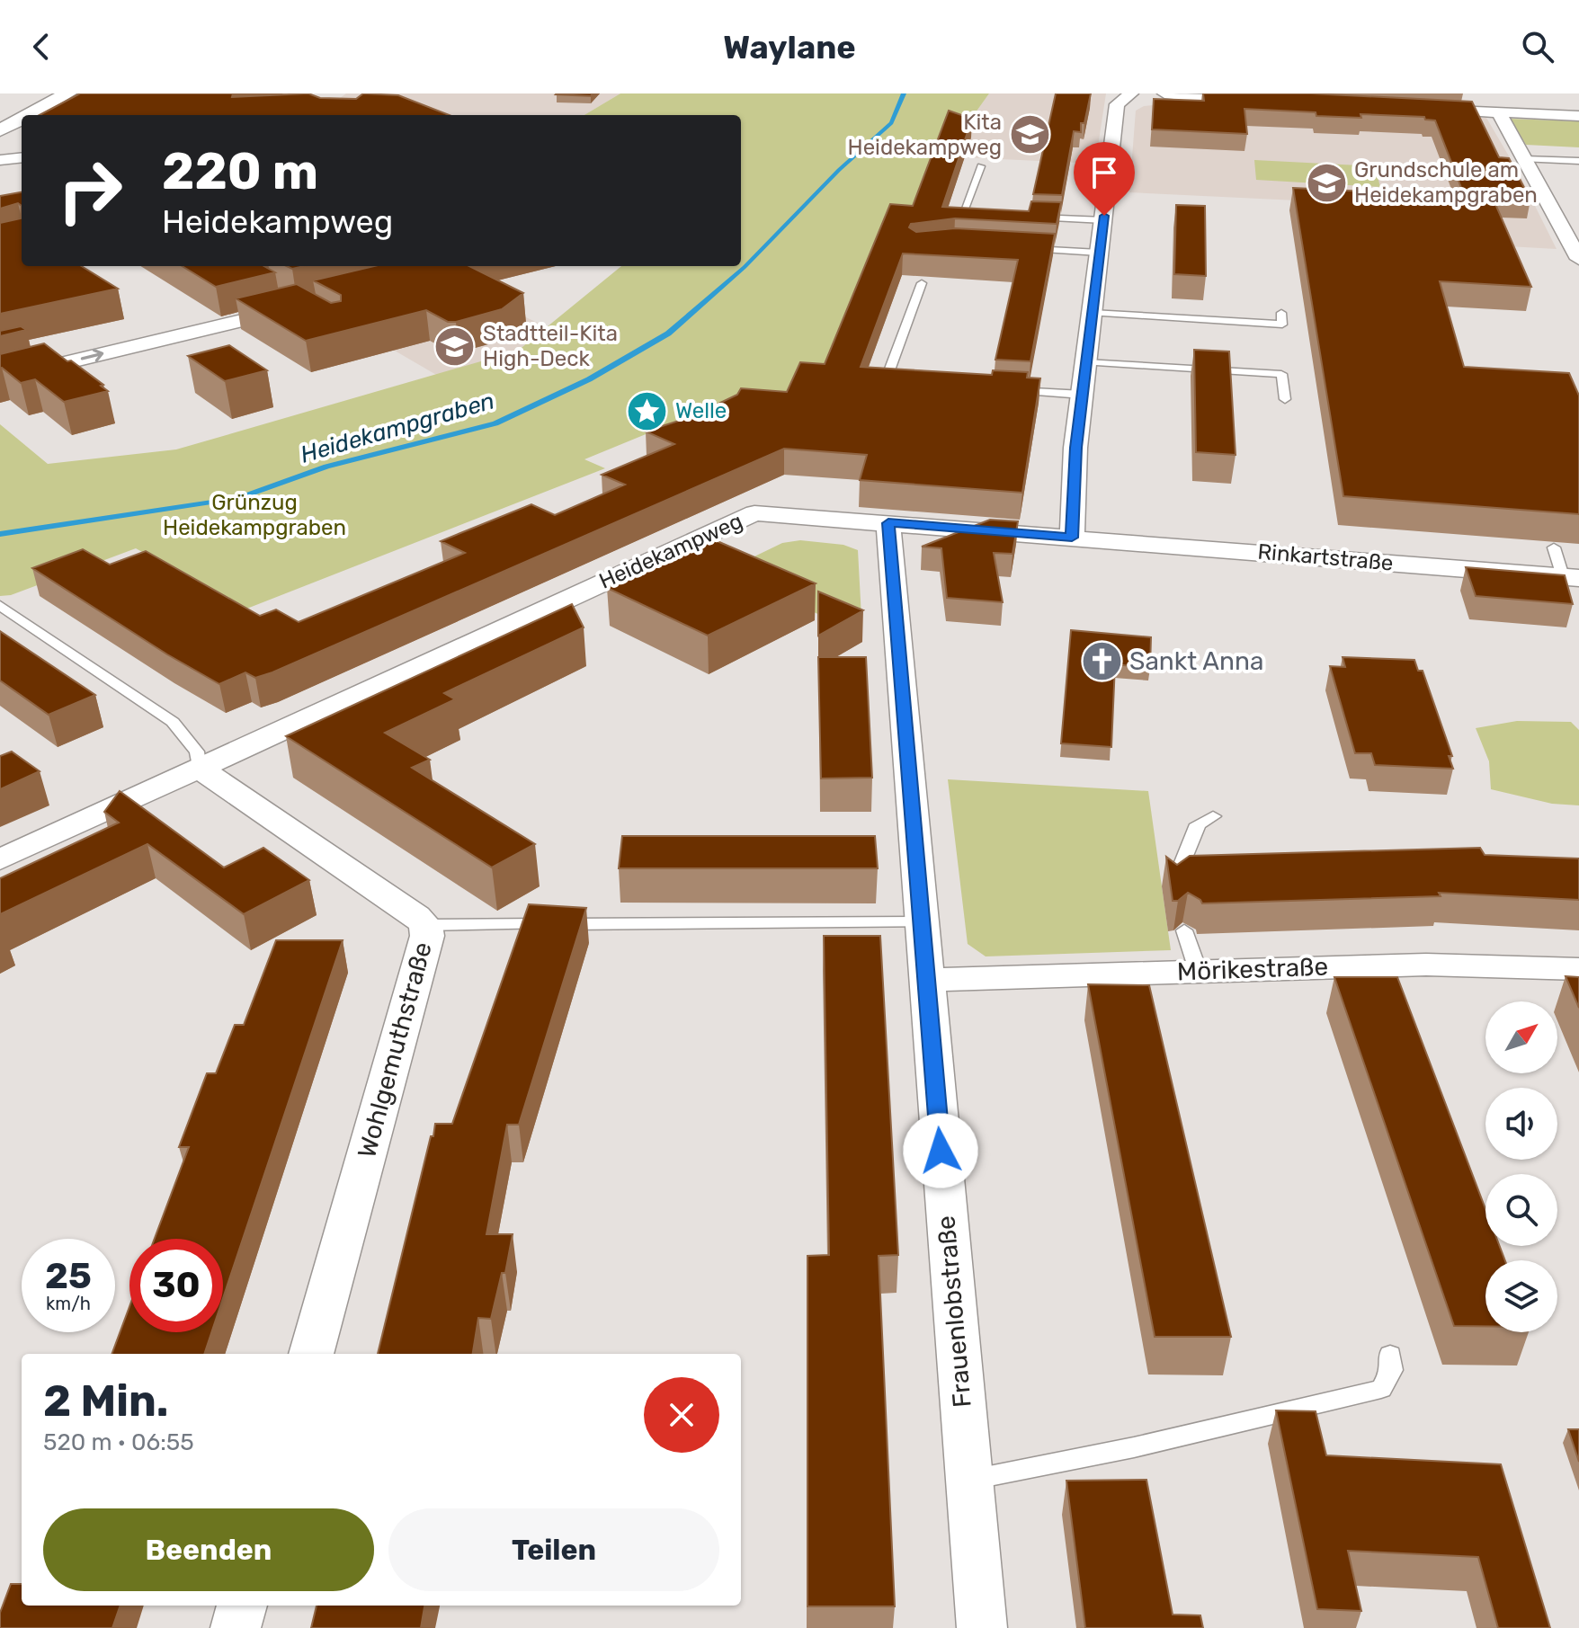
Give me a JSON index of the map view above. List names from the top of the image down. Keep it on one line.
{"streets":{"street":["Heidekampweg","Rinkartstraße","Mörikestraße","Wohlgemuthstraße","Frauenlobstraße"]},"crossings":[["Heidekampweg","Rinkartstraße"],["Heidekampweg","Wohlgemuthstraße"],["Heidekampweg","Frauenlobstraße"],["Mörikestraße","Frauenlobstraße"]],"water":["Heidekampgraben"],"parks":["Grünzug Heidekampgraben"],"places":{"school or university":["Kita Heidekampweg","Grundschule am Heidekampgraben","Stadtteil-Kita High-Deck"],"place":["Welle"],"church":["Sankt Anna"]},"north":"top right","page":{"header":"Waylane","turn":["220 m","Heidekampweg"],"speed":"25 km/h","limit":"30","heading":["2 Min.","520 m · 06:55"],"buttons":["Beenden","Teilen"]}}
